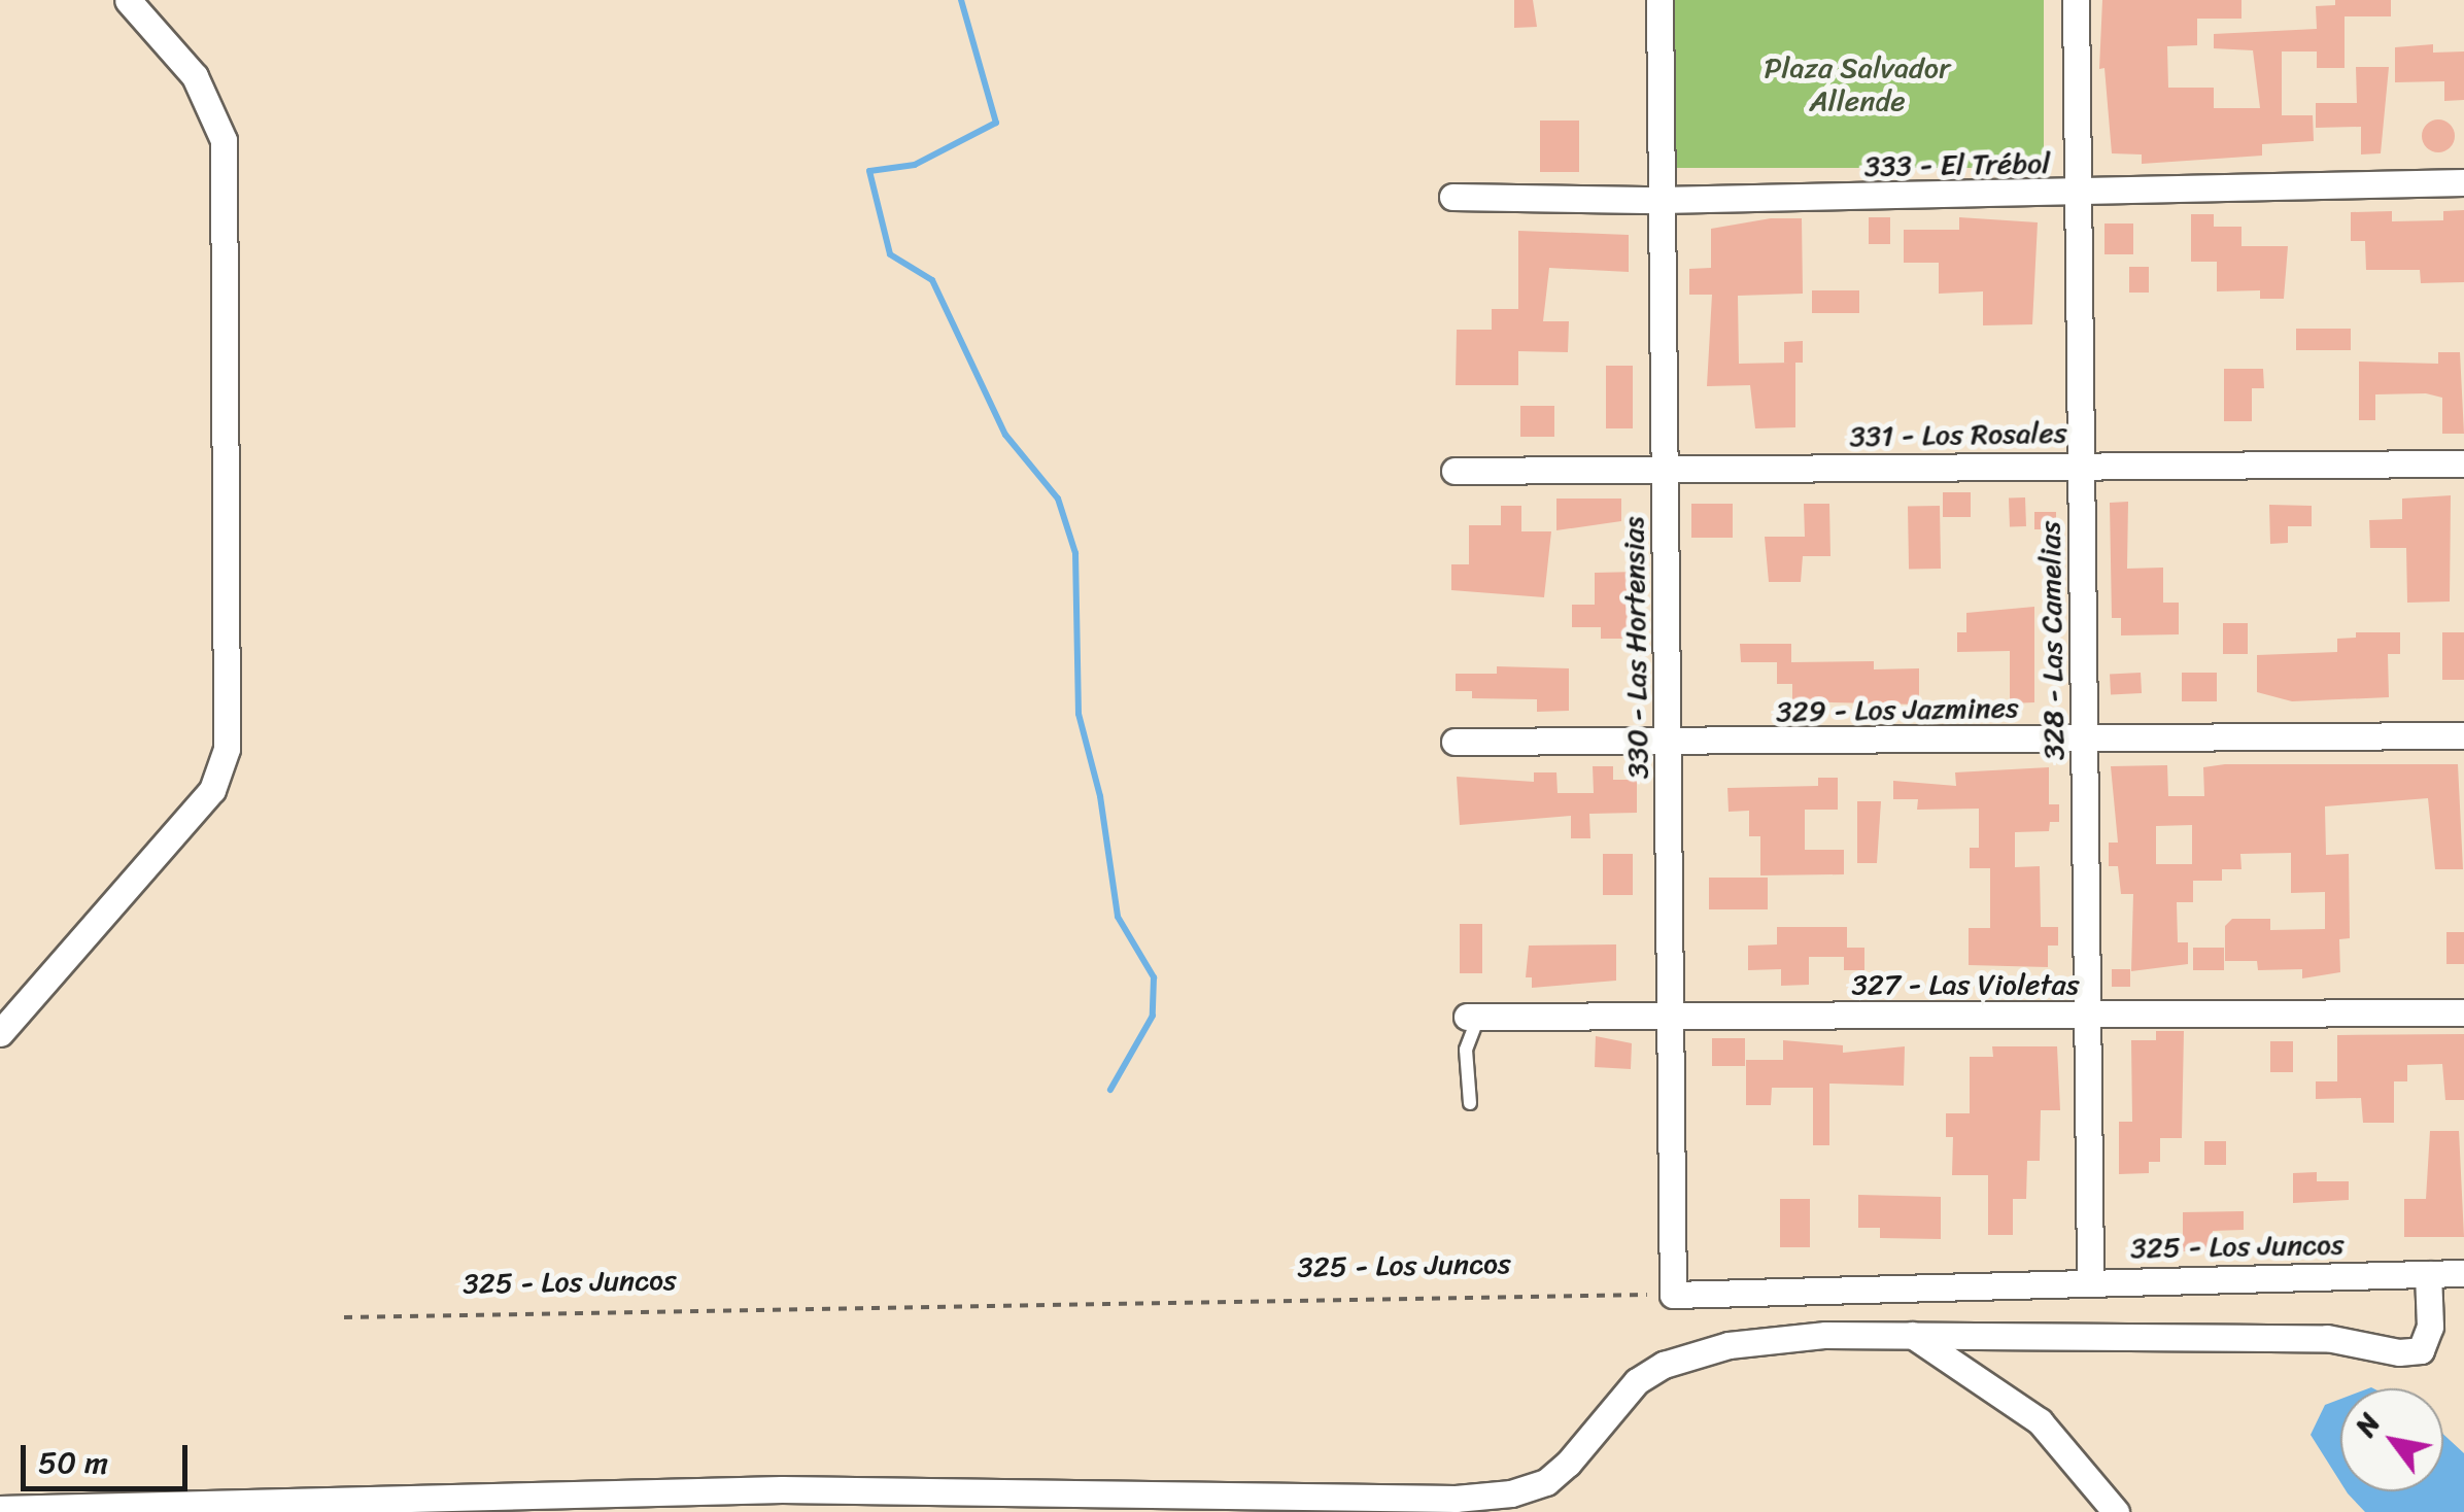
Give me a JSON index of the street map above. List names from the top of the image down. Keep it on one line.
{"streets":{"street":["333 - El Trébol","331 - Los Rosales","328 - Las Camelias","330 - Las Hortensias","329 - Los Jazmines","327 - Las Violetas","325 - Los Juncos"]},"crossings":[["333 - El Trébol","328 - Las Camelias"],["333 - El Trébol","330 - Las Hortensias"],["331 - Los Rosales","328 - Las Camelias"],["331 - Los Rosales","330 - Las Hortensias"],["328 - Las Camelias","329 - Los Jazmines"],["328 - Las Camelias","327 - Las Violetas"],["328 - Las Camelias","325 - Los Juncos"],["330 - Las Hortensias","329 - Los Jazmines"],["330 - Las Hortensias","327 - Las Violetas"],["330 - Las Hortensias","325 - Los Juncos"]],"parks":["Plaza Salvador Allende"],"scale_bar":"50 m","north":"top left"}
